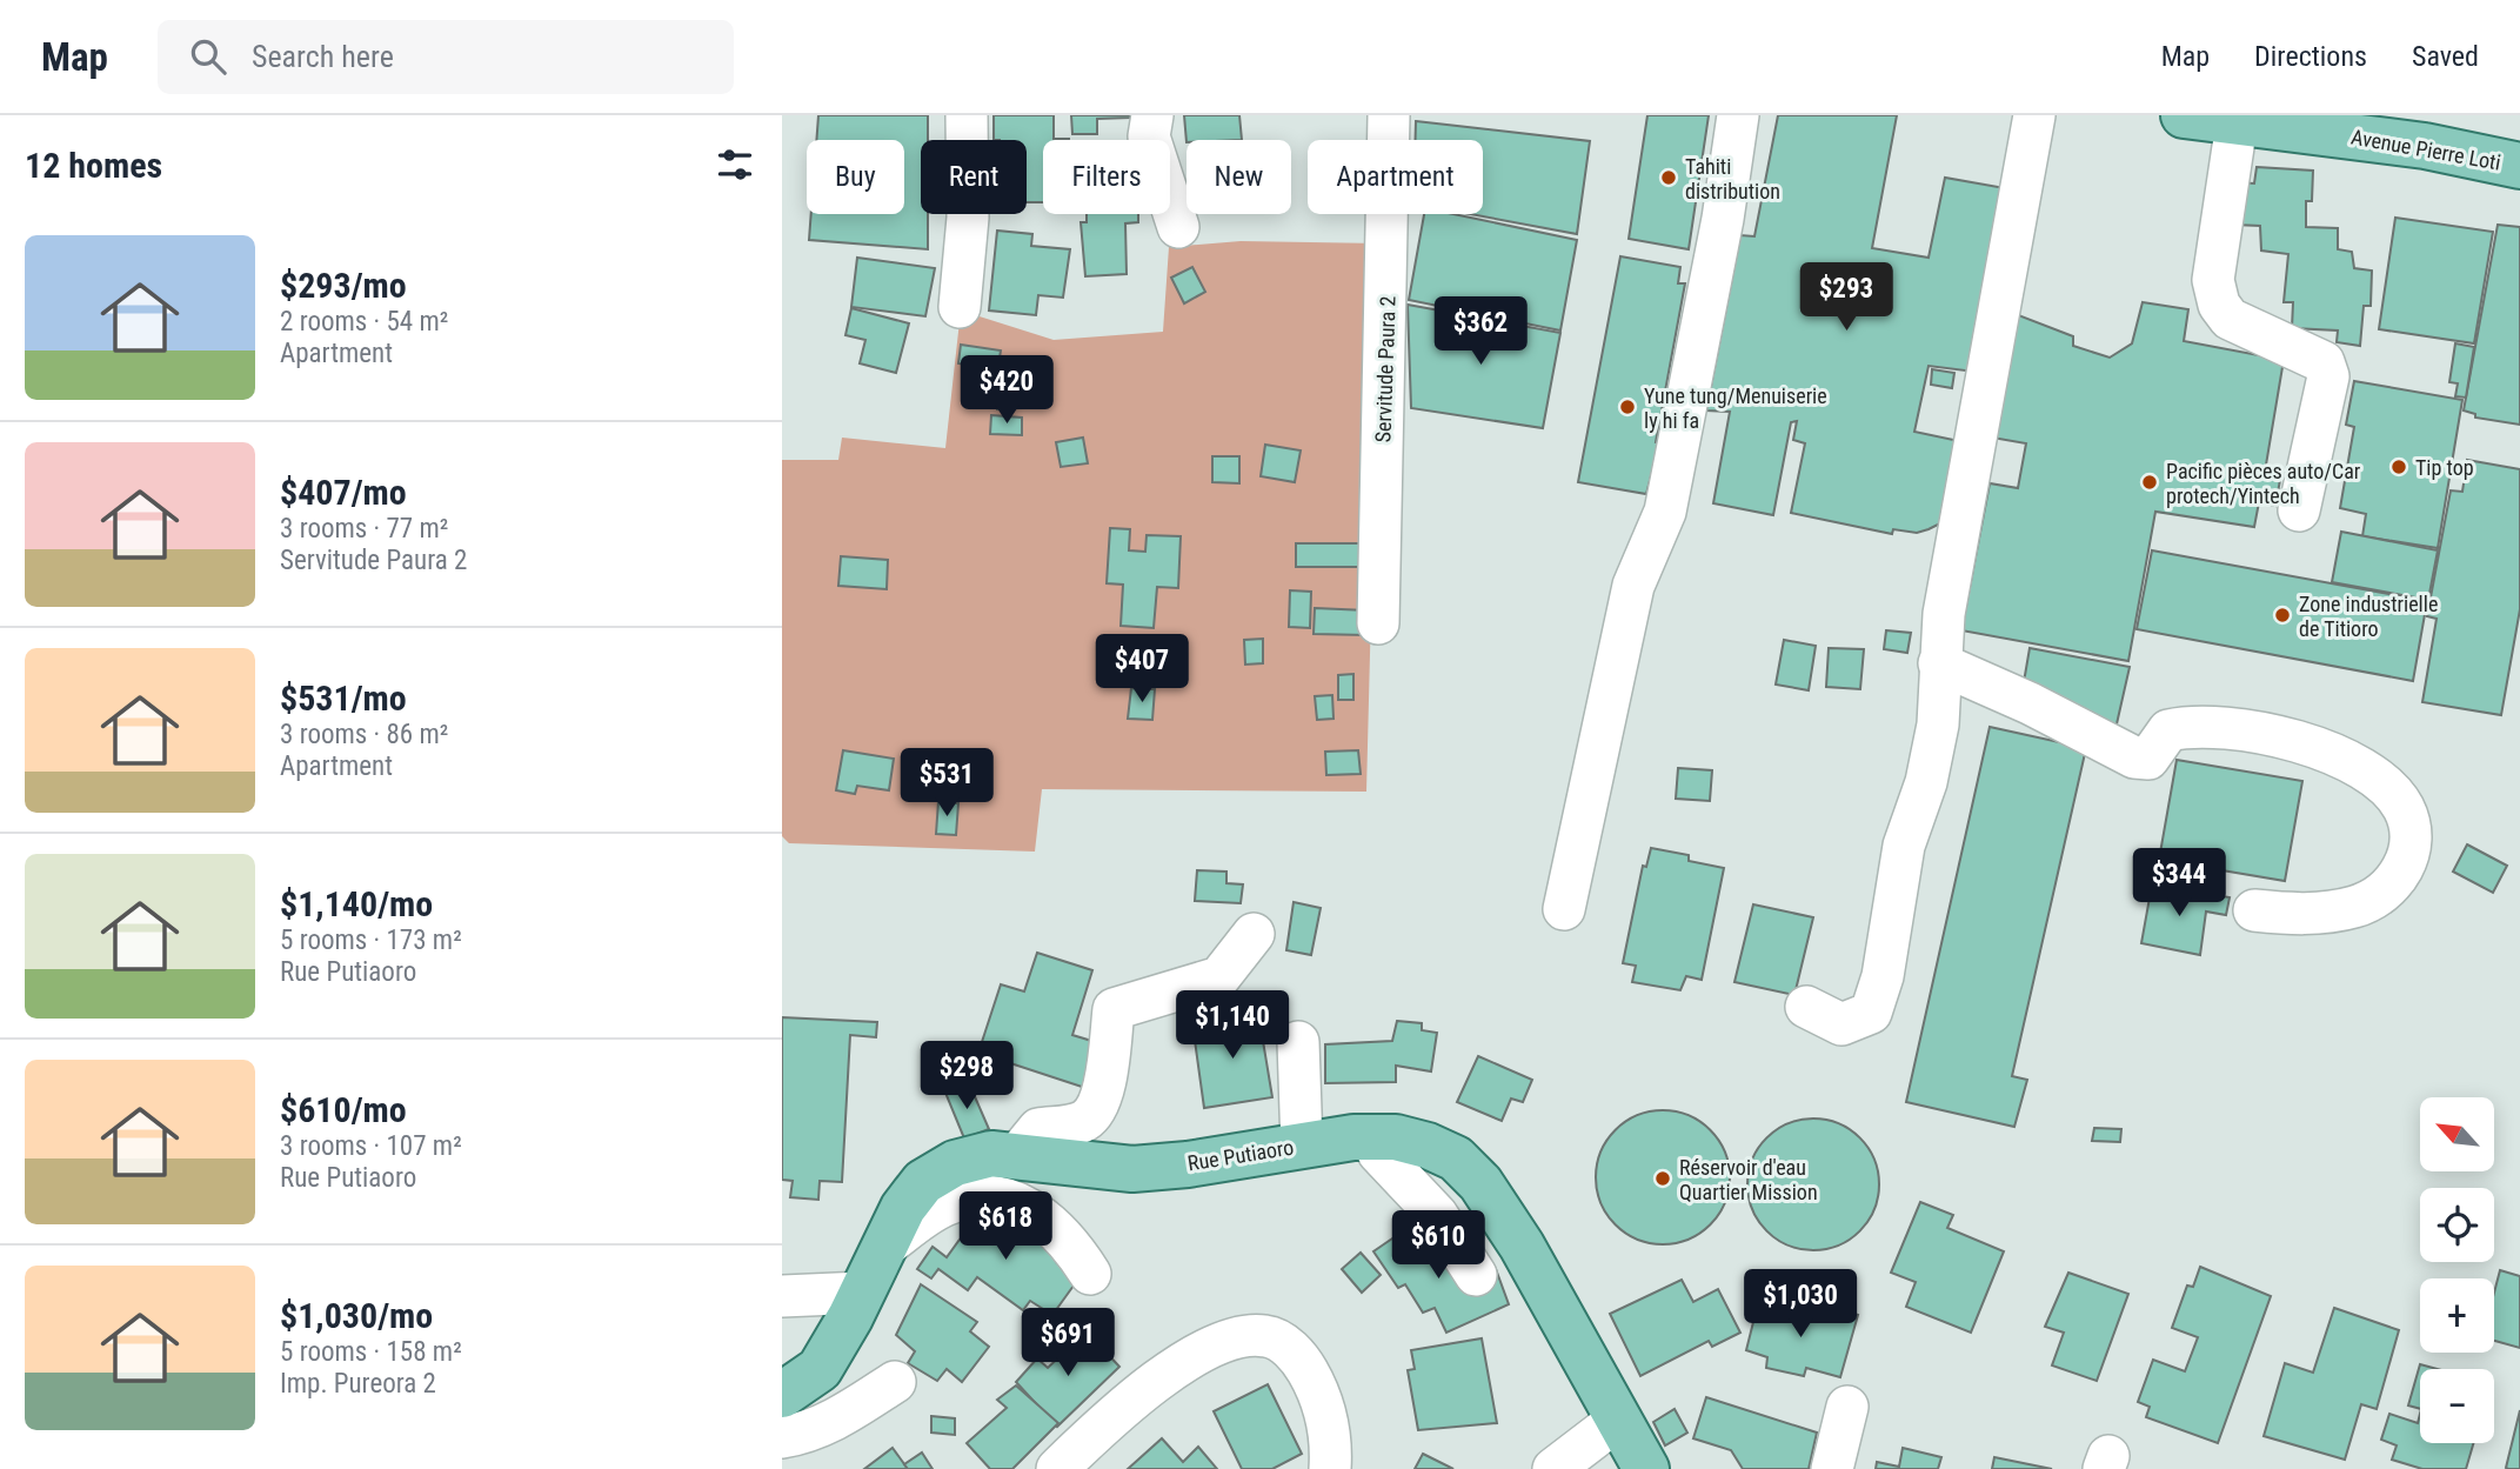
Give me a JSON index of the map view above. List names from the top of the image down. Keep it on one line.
{"streets":{"main road":["Avenue Pierre Loti","Rue Putiaoro"],"street":["Servitude Paura 2"]},"places":["Tahiti distribution","Yune tung/Menuiserie ly hi fa","Tip top","Pacific pièces auto/Car protech/Yintech","Zone industrielle de Titioro","Réservoir d'eau Quartier Mission"],"north":"top left","page":{"header":"Map","search":"Search here","nav":["Map","Directions","Saved"],"heading":"12 homes","chip":["Buy","Rent","Filters","New","Apartment"],"list":[{"name":"$293/mo","note":"2 rooms · 54 m² · Apartment"},{"name":"$407/mo","note":"3 rooms · 77 m² · Servitude Paura 2"},{"name":"$531/mo","note":"3 rooms · 86 m² · Apartment"},{"name":"$1,140/mo","note":"5 rooms · 173 m² · Rue Putiaoro"},{"name":"$610/mo","note":"3 rooms · 107 m² · Rue Putiaoro"},{"name":"$1,030/mo","note":"5 rooms · 158 m² · Imp. Pureora 2"}],"price":["$293","$362","$420","$407","$531","$344","$1,140","$298","$618","$610","$1,030","$691"],"map_buttons":["+","−"]}}
